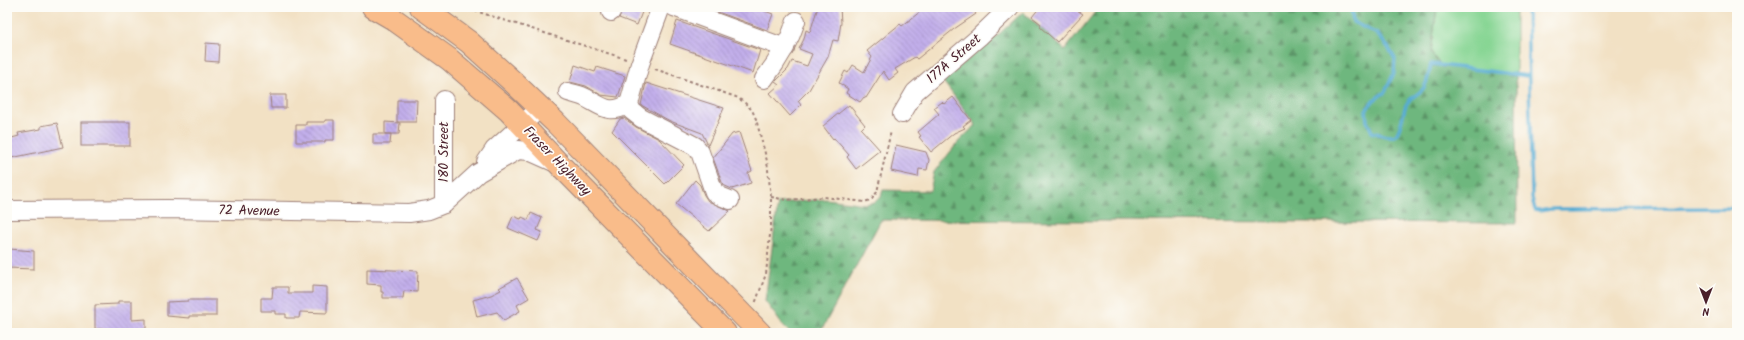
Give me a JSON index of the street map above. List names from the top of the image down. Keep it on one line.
{"streets":{"main road":["Fraser Highway"],"street":["177A Street","180 Street","72 Avenue"]},"crossings":[["180 Street","72 Avenue"],["Fraser Highway","72 Avenue"]],"north":"bottom"}
